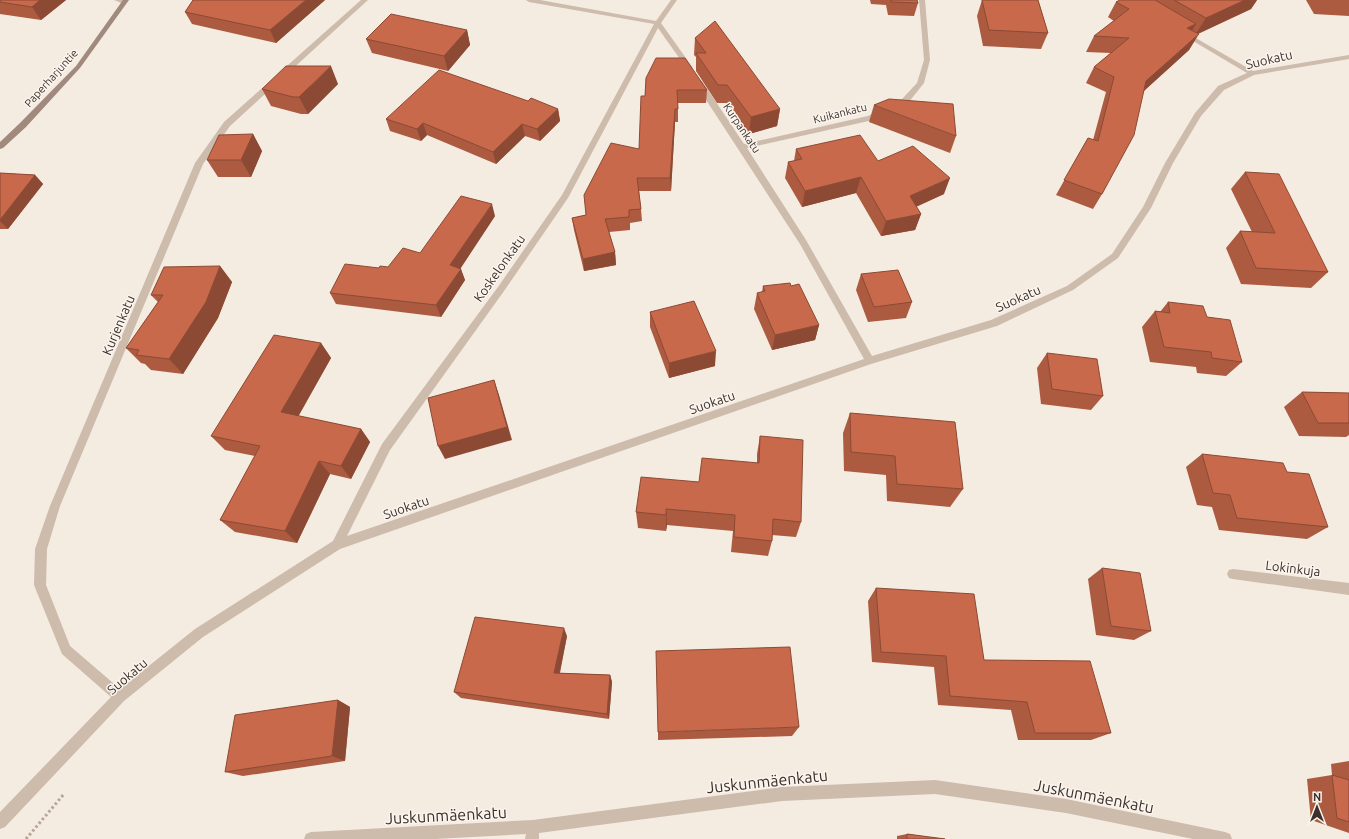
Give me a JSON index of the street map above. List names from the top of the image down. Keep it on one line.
{"streets":{"street":["Suokatu","Paperharjuntie","Kuikankatu","Kurpankatu","Koskelonkatu","Kurjenkatu","Lokinkuja","Juskunmäenkatu"]},"crossings":[["Suokatu","Kurpankatu"],["Suokatu","Koskelonkatu"],["Suokatu","Kurjenkatu"],["Kuikankatu","Kurpankatu"],["Kurpankatu","Koskelonkatu"]],"north":"top"}
